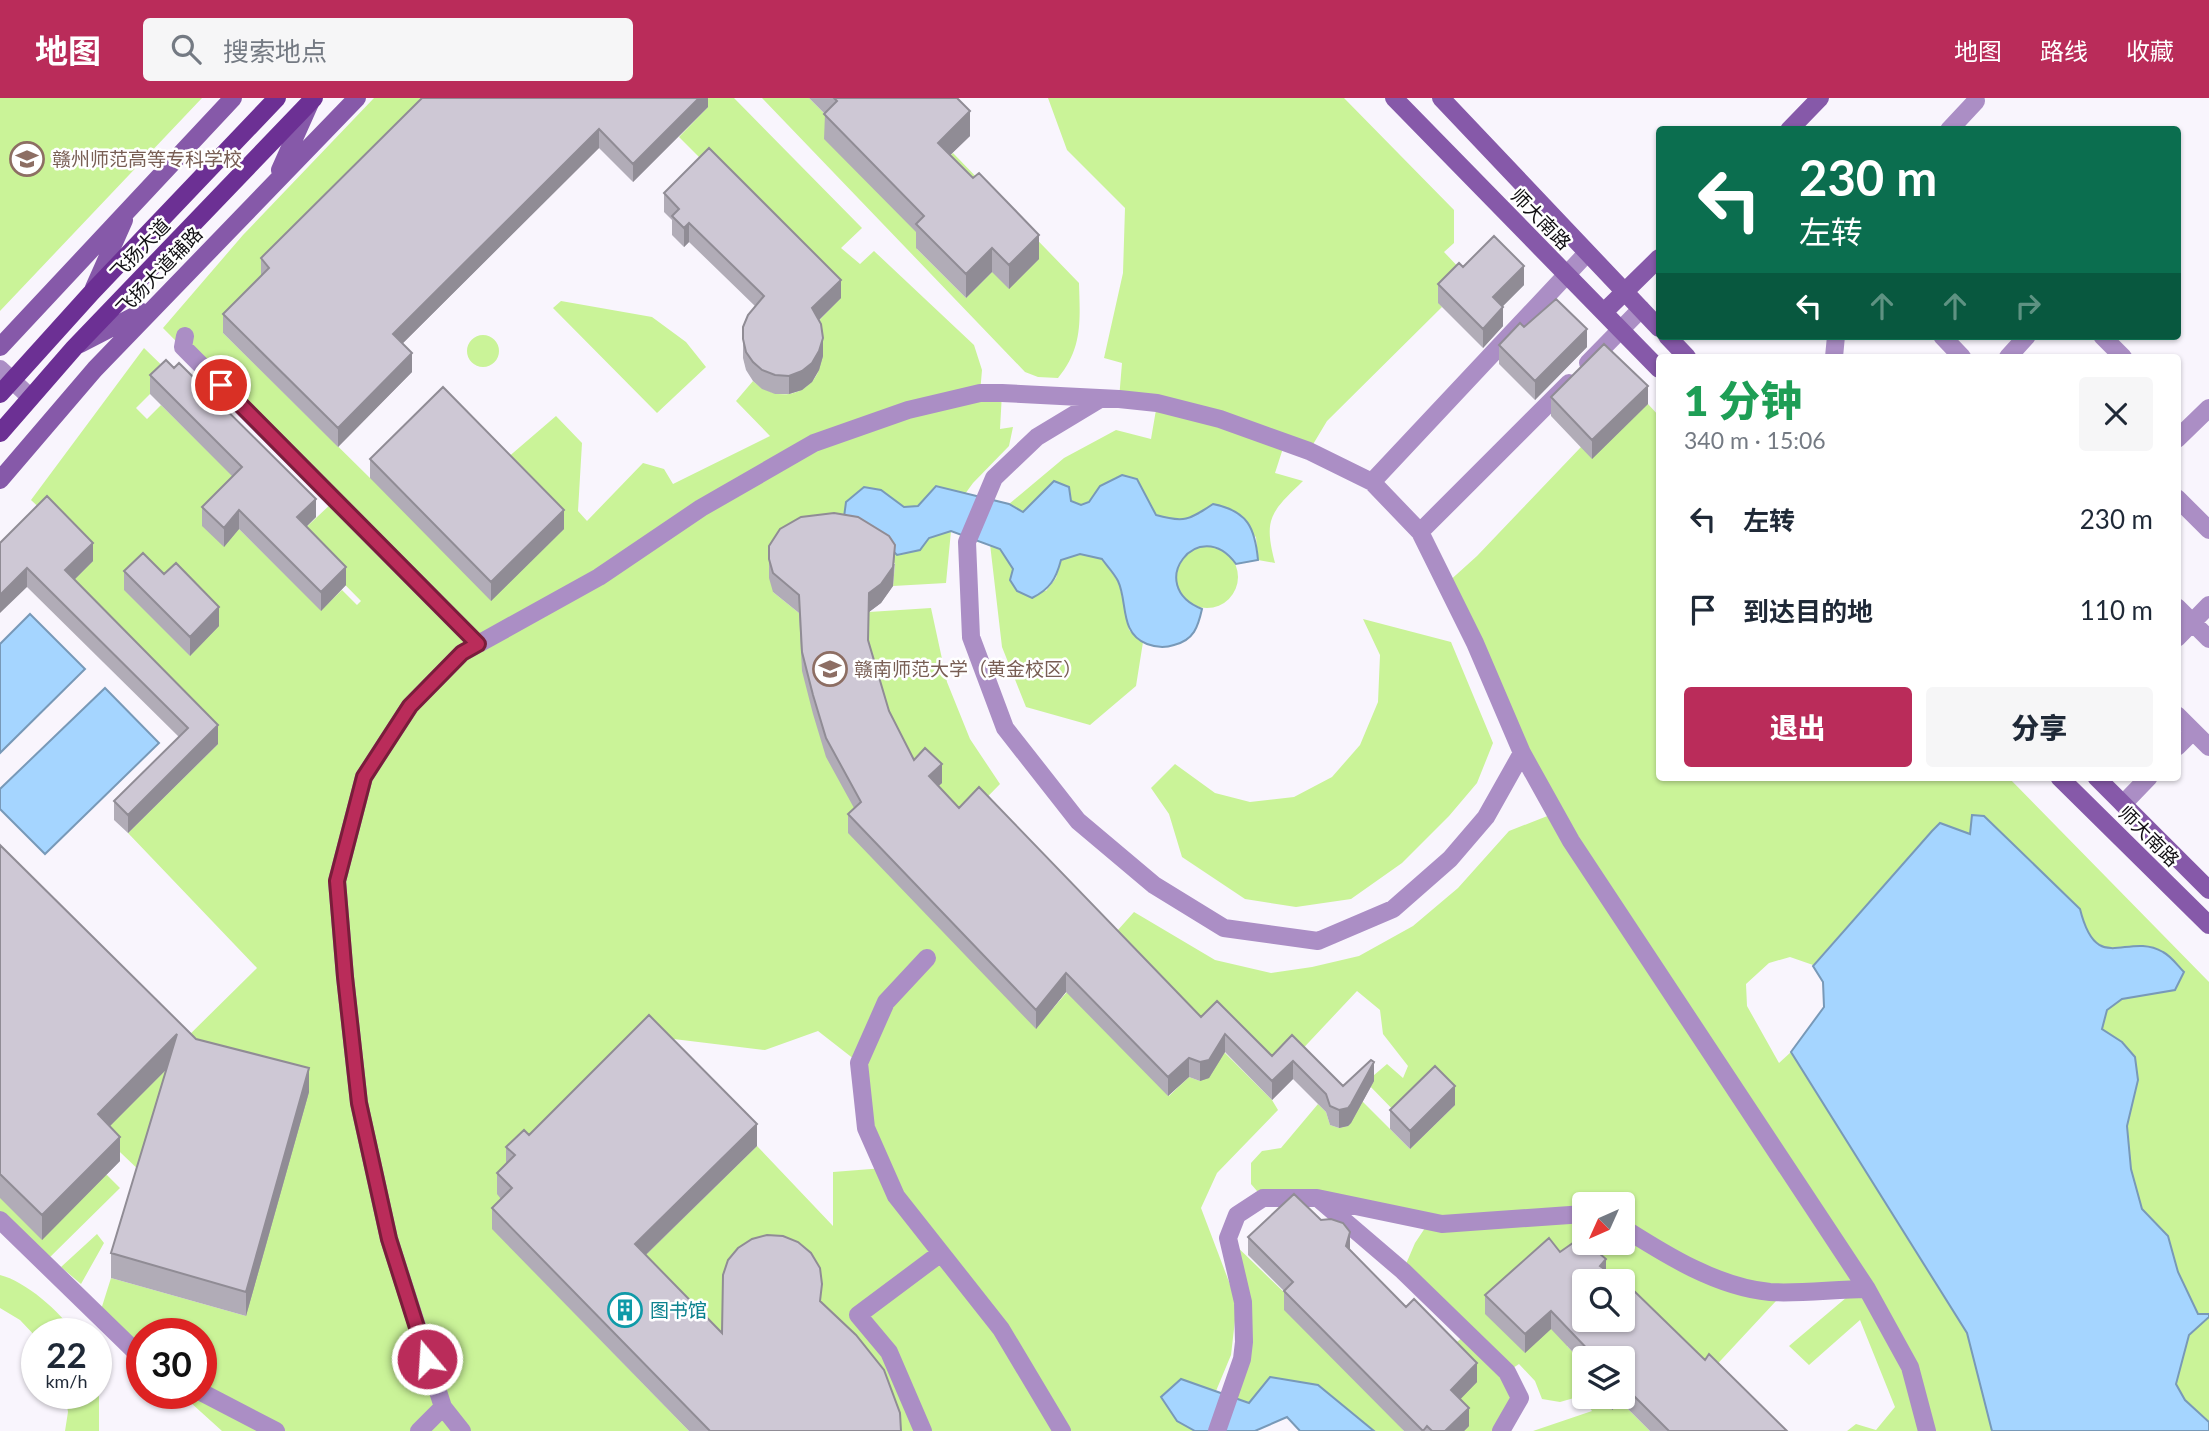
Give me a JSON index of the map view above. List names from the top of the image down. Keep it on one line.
{"streets":{"main road":["飞扬大道"],"street":["师大南路","飞扬大道辅路"]},"places":{"school or university":["赣州师范高等专科学校","赣南师范大学（黄金校区）"],"building":["图书馆"]},"north":"bottom left","page":{"header":"地图","search":"搜索地点","nav":["地图","路线","收藏"],"turn":["230 m","左转"],"heading":["1 分钟","340 m · 15:06"],"list":[{"name":"左转","value":"230 m"},{"name":"到达目的地","value":"110 m"}],"buttons":["退出","分享"],"speed":"22 km/h","limit":"30"}}
